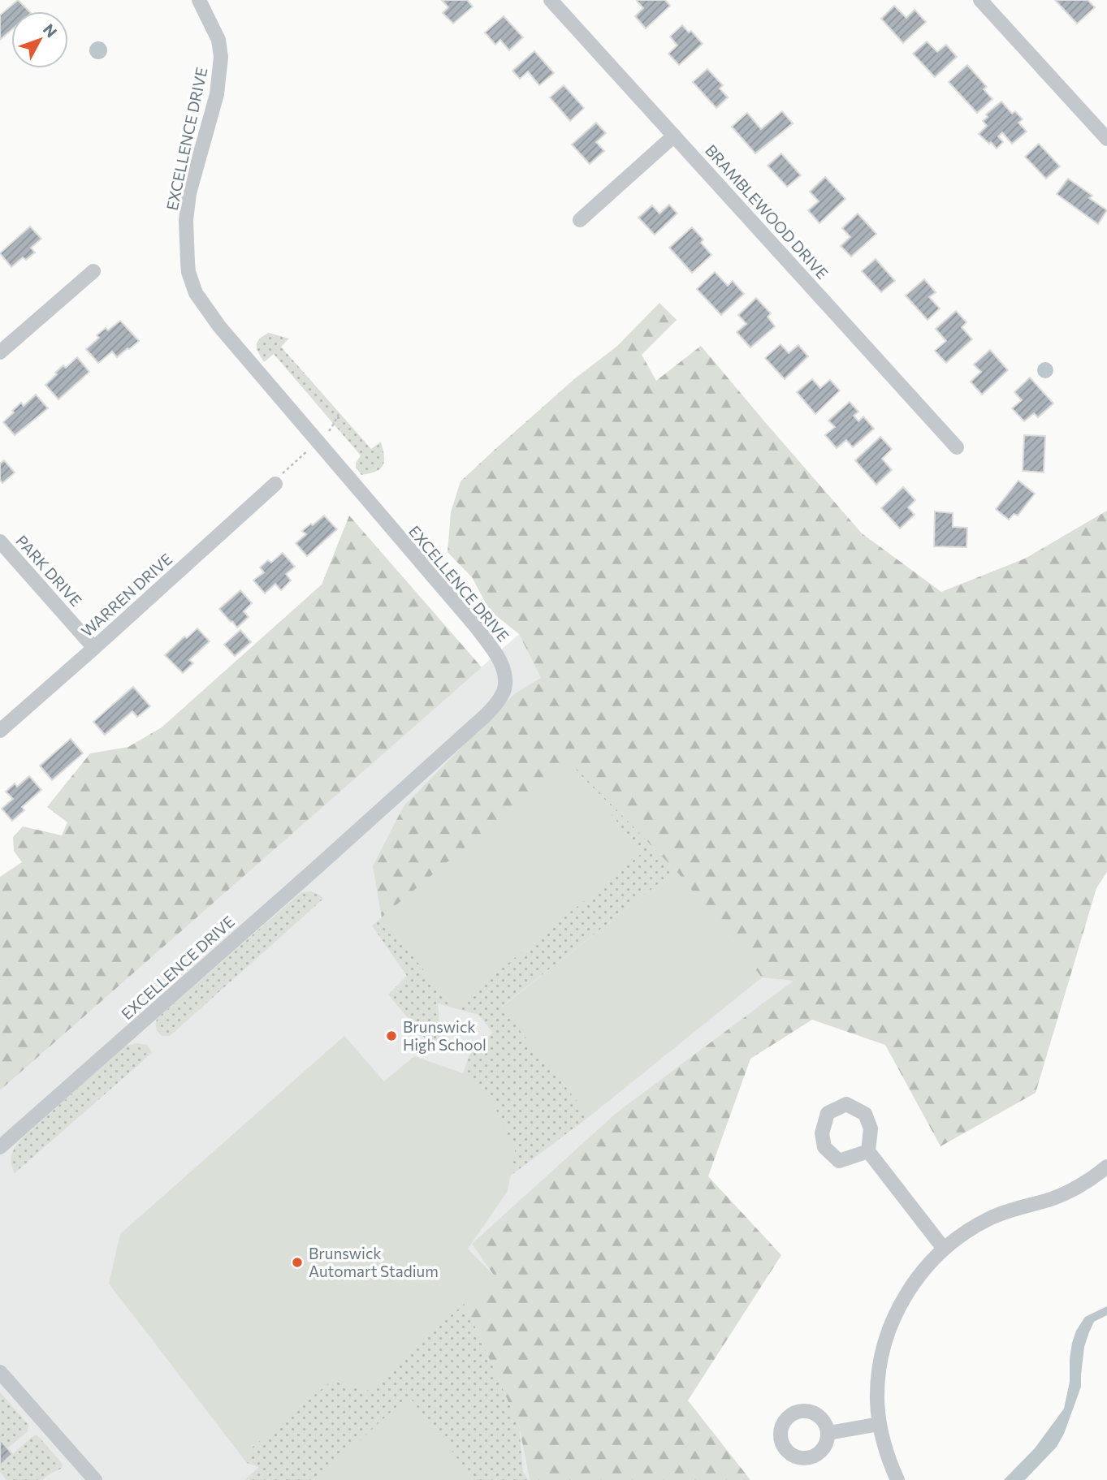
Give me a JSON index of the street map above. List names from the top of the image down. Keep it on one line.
{"streets":{"street":["EXCELLENCE DRIVE","BRAMBLEWOOD DRIVE","PARK DRIVE","WARREN DRIVE"]},"crossings":[["PARK DRIVE","WARREN DRIVE"]],"places":["Brunswick High School","Brunswick Automart Stadium"],"north":"top right"}
